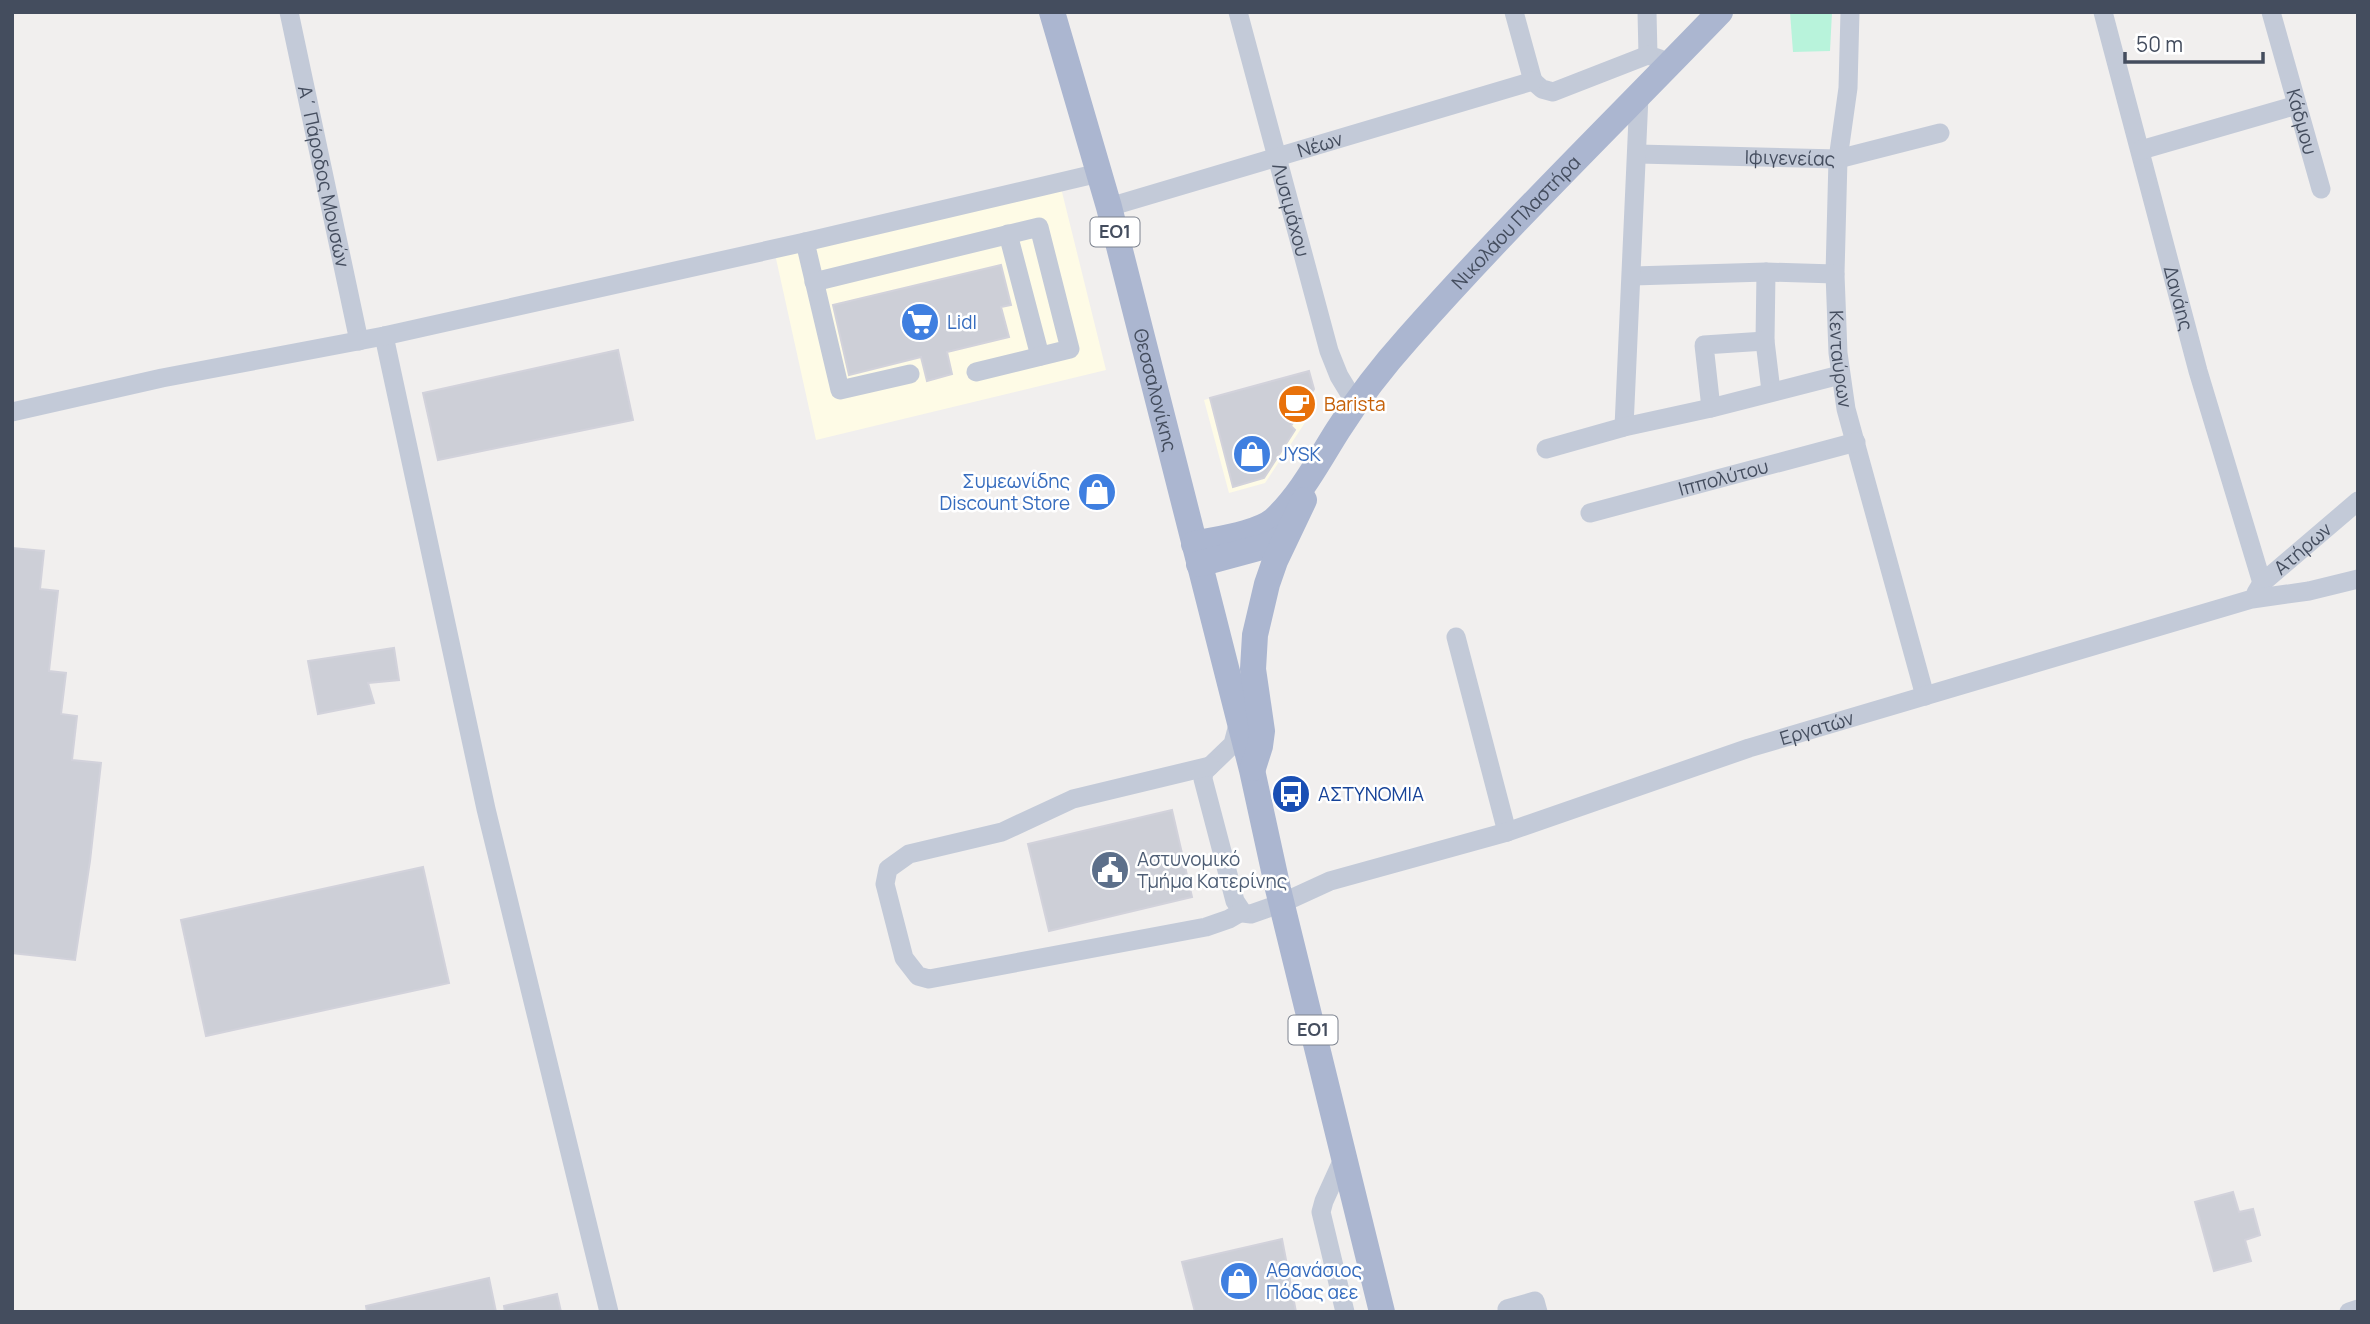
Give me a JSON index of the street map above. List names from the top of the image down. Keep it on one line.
{"streets":{"main road":["Νικολάου Πλαστήρα","ΕΟ1","Θεσσαλονίκης"],"street":["Κάδμου","Νέων","Ιφιγενείας","Α΄ Πάροδος Μουσών","Λυσιμάχου","Δανάης","Κενταύρων","Ιππολύτου","Ατήρων","Εργατών"]},"crossings":[["Νέων","Λυσιμάχου"],["Νέων","Θεσσαλονίκης"],["Ιφιγενείας","Κενταύρων"],["Λυσιμάχου","Νικολάου Πλαστήρα"],["Νικολάου Πλαστήρα","ΕΟ1"],["Νικολάου Πλαστήρα","Θεσσαλονίκης"],["ΕΟ1","Θεσσαλονίκης"],["ΕΟ1","Εργατών"],["Δανάης","Ατήρων"],["Δανάης","Εργατών"],["Κενταύρων","Ιππολύτου"],["Κενταύρων","Εργατών"],["Ατήρων","Εργατών"]],"places":{"supermarket":["Lidl"],"cafe":["Barista"],"shop":["JYSK","Συμεωνίδης Discount Store","Αθανάσιος Πόδας αεε"],"bus stop":["ΑΣΤΥΝΟΜΙΑ"],"public building":["Αστυνομικό Τμήμα Κατερίνης"]},"scale_bar":"50 m"}
